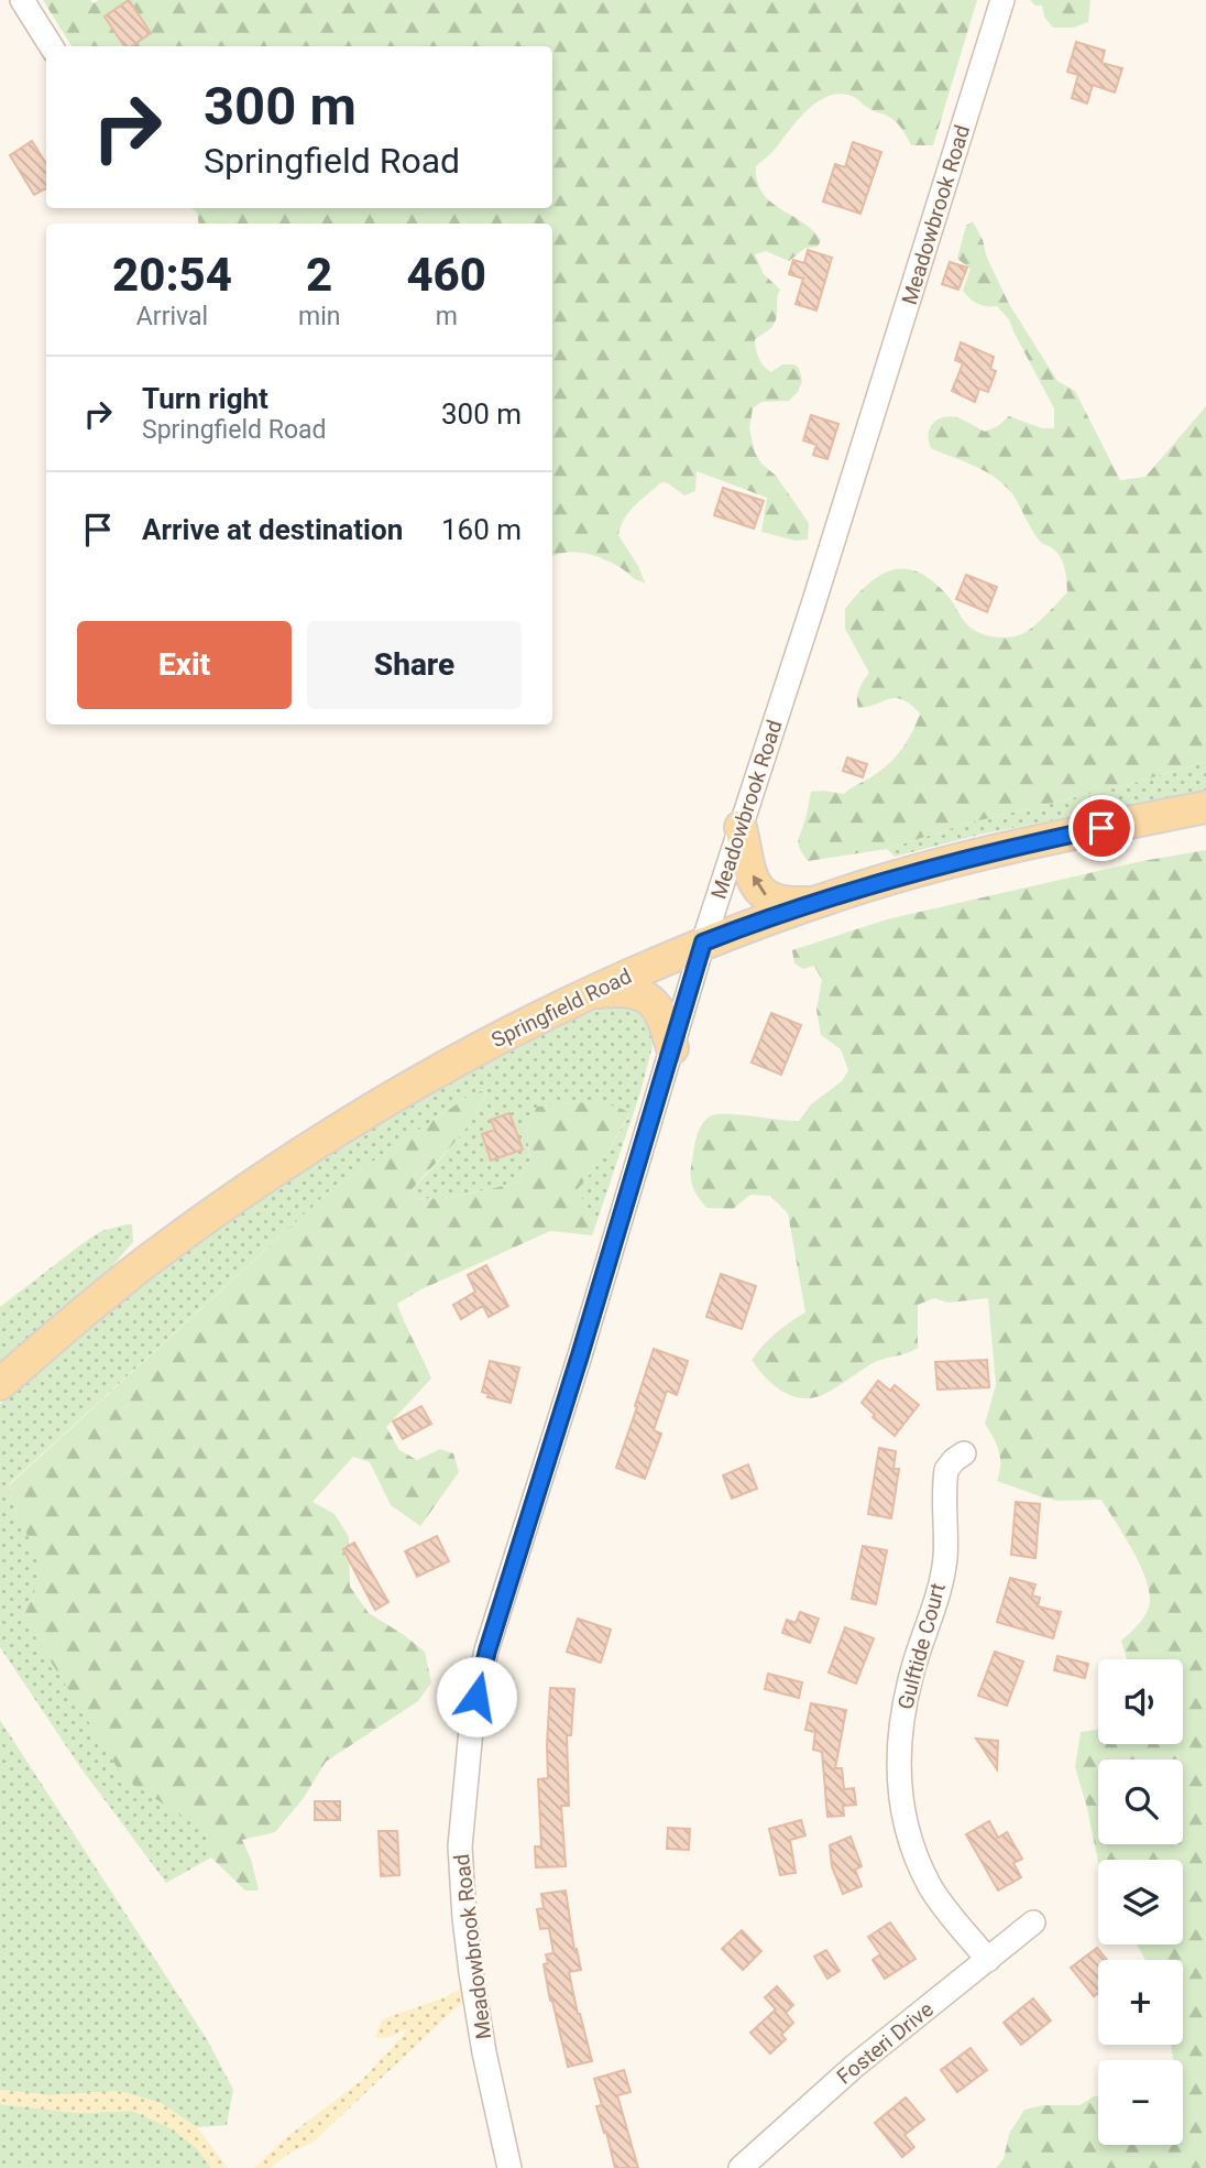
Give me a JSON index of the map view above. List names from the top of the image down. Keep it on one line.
{"streets":{"main road":["Springfield Road"],"street":["Meadowbrook Road","Gulftide Court","Fosteri Drive"]},"crossings":[["Meadowbrook Road","Springfield Road"],["Gulftide Court","Fosteri Drive"]],"page":{"turn":["300 m","Springfield Road"],"eta":["20:54","Arrival","2","min","460","m"],"list":[{"name":"Turn right","note":"Springfield Road","value":"300 m"},{"name":"Arrive at destination","value":"160 m"}],"buttons":["Exit","Share"],"map_buttons":["+","−"]}}
